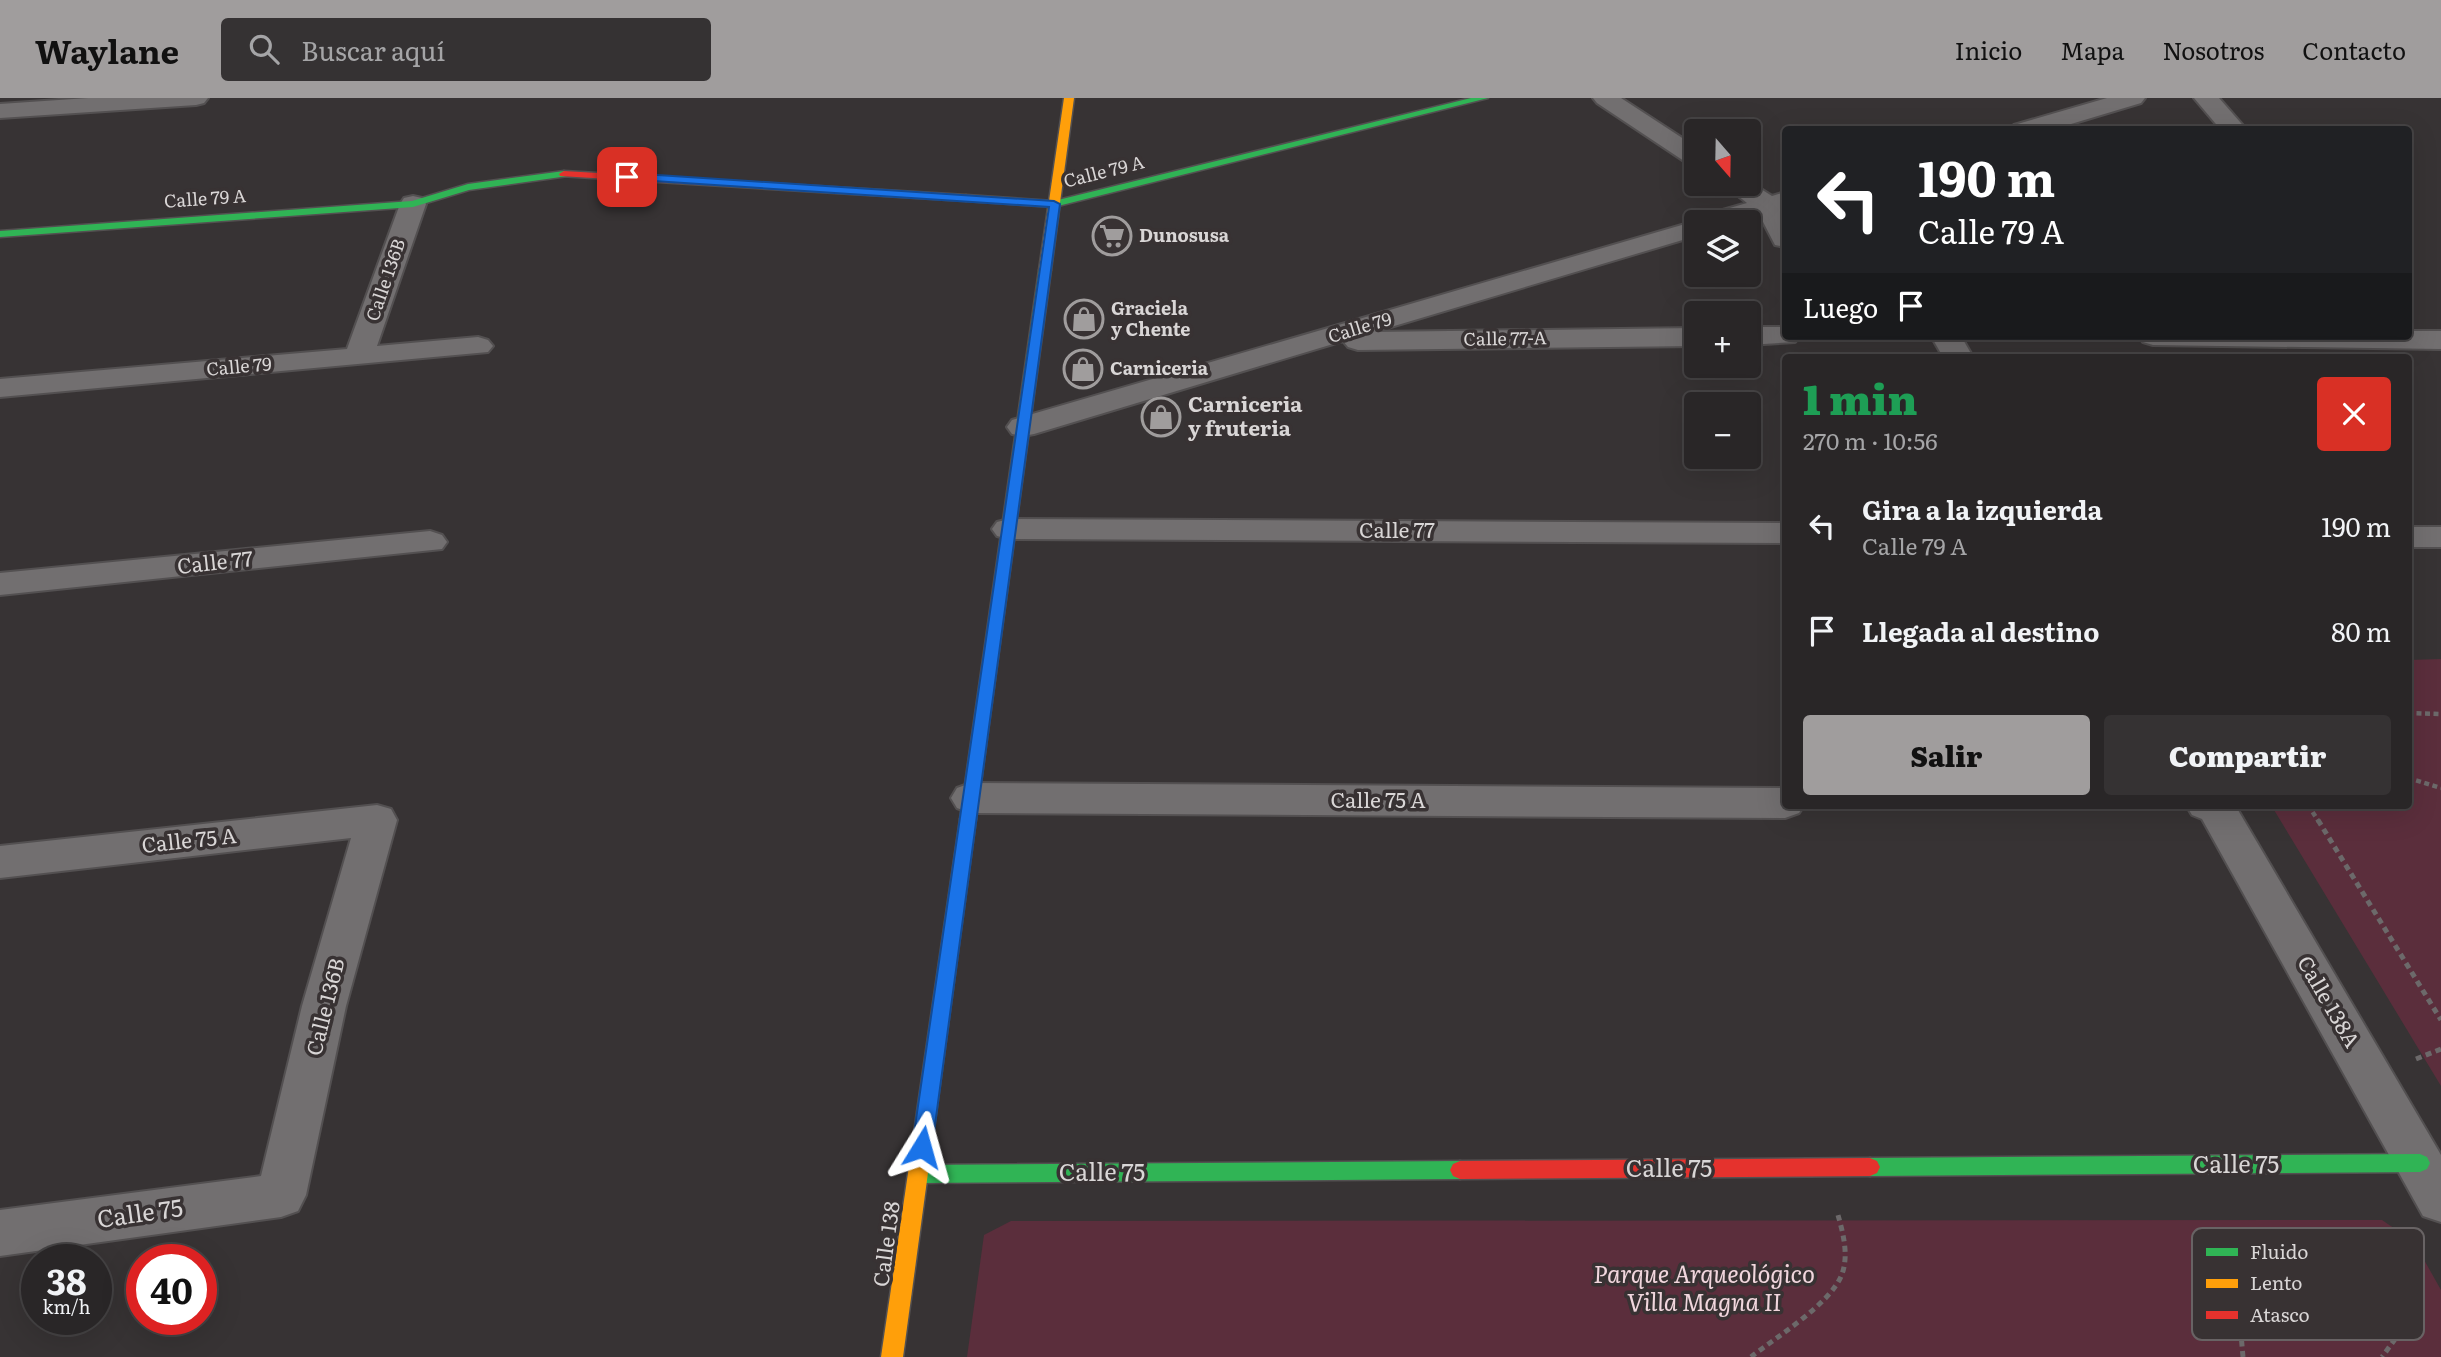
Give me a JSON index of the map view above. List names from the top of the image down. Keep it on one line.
{"streets":{"street":["Calle 79 A","Calle 136B","Calle 79","Calle 77-A","Calle 77","Calle 75 A","Calle 138A","Calle 75","Calle 138"]},"crossings":[["Calle 79 A","Calle 136B"],["Calle 79 A","Calle 138"],["Calle 136B","Calle 79"],["Calle 136B","Calle 75 A"],["Calle 136B","Calle 75"],["Calle 79","Calle 77-A"],["Calle 79","Calle 138"],["Calle 77","Calle 138"],["Calle 75 A","Calle 138"],["Calle 138A","Calle 75"],["Calle 75","Calle 138"]],"parks":["Parque Arqueológico Villa Magna II"],"places":{"supermarket":["Dunosusa"],"shop":["Graciela y Chente","Carniceria","Carniceria y fruteria"]},"legend":["Fluido","Lento","Atasco"],"north":"bottom","page":{"header":"Waylane","search":"Buscar aquí","nav":["Inicio","Mapa","Nosotros","Contacto"],"map_buttons":["+","−"],"turn":["190 m","Calle 79 A"],"then":"Luego","heading":["1 min","270 m · 10:56"],"list":[{"name":"Gira a la izquierda","note":"Calle 79 A","value":"190 m"},{"name":"Llegada al destino","value":"80 m"}],"buttons":["Salir","Compartir"],"speed":"38 km/h","limit":"40"}}
